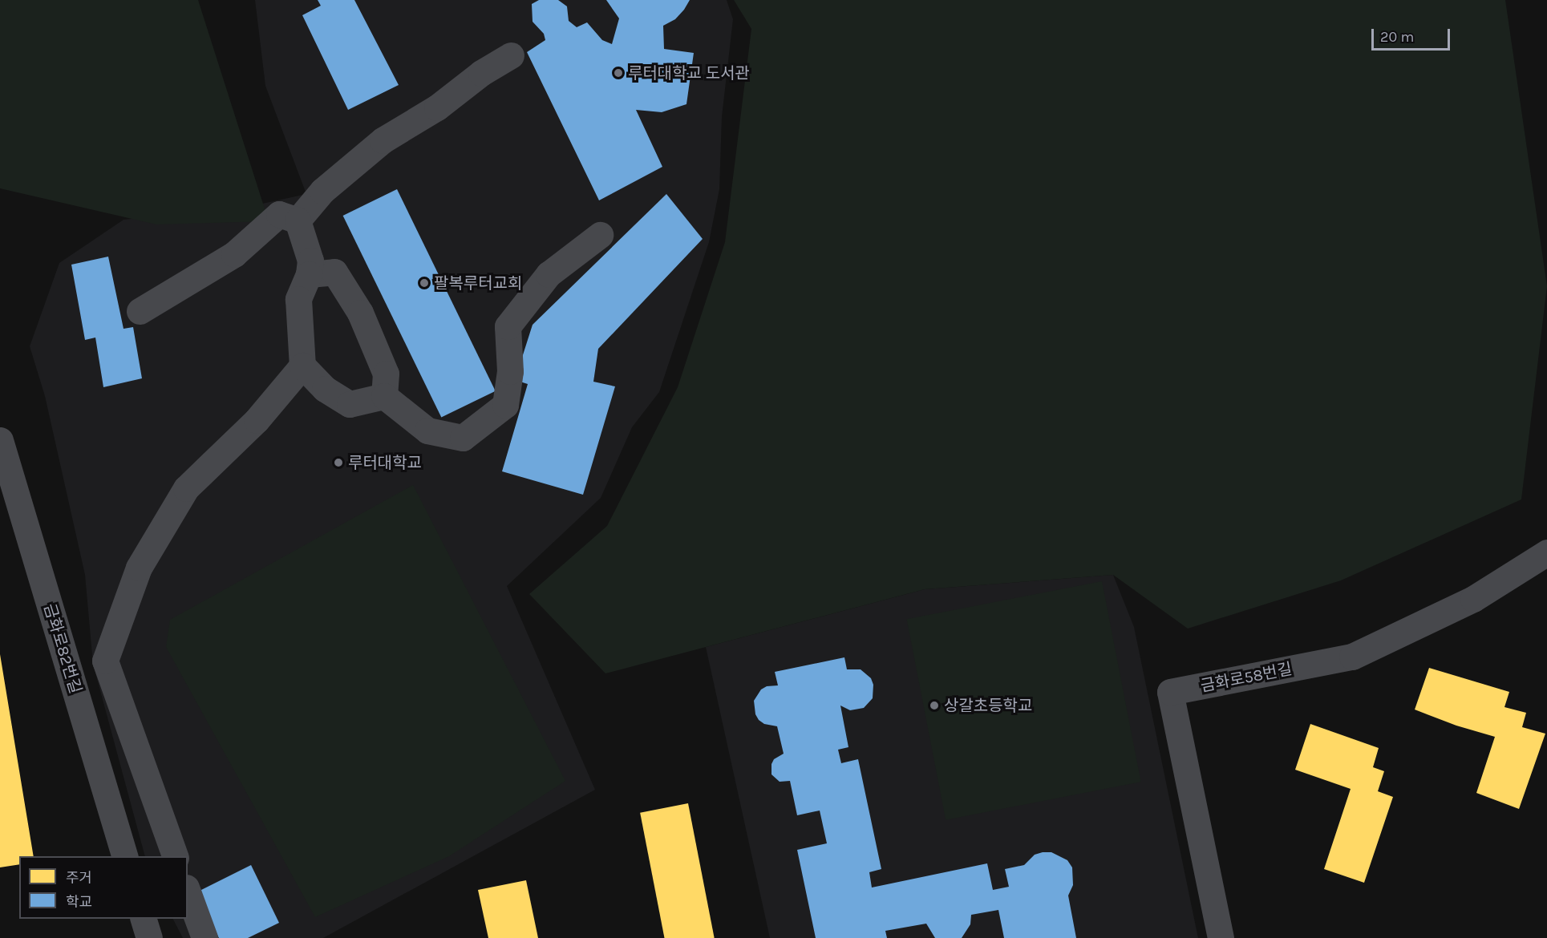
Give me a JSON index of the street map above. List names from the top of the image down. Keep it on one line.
{"streets":{"street":["금화로82번길","금화로58번길"]},"places":["루터대학교 도서관","팔복루터교회","루터대학교","상갈초등학교"],"legend":["주거","학교"],"scale_bar":"20 m"}
